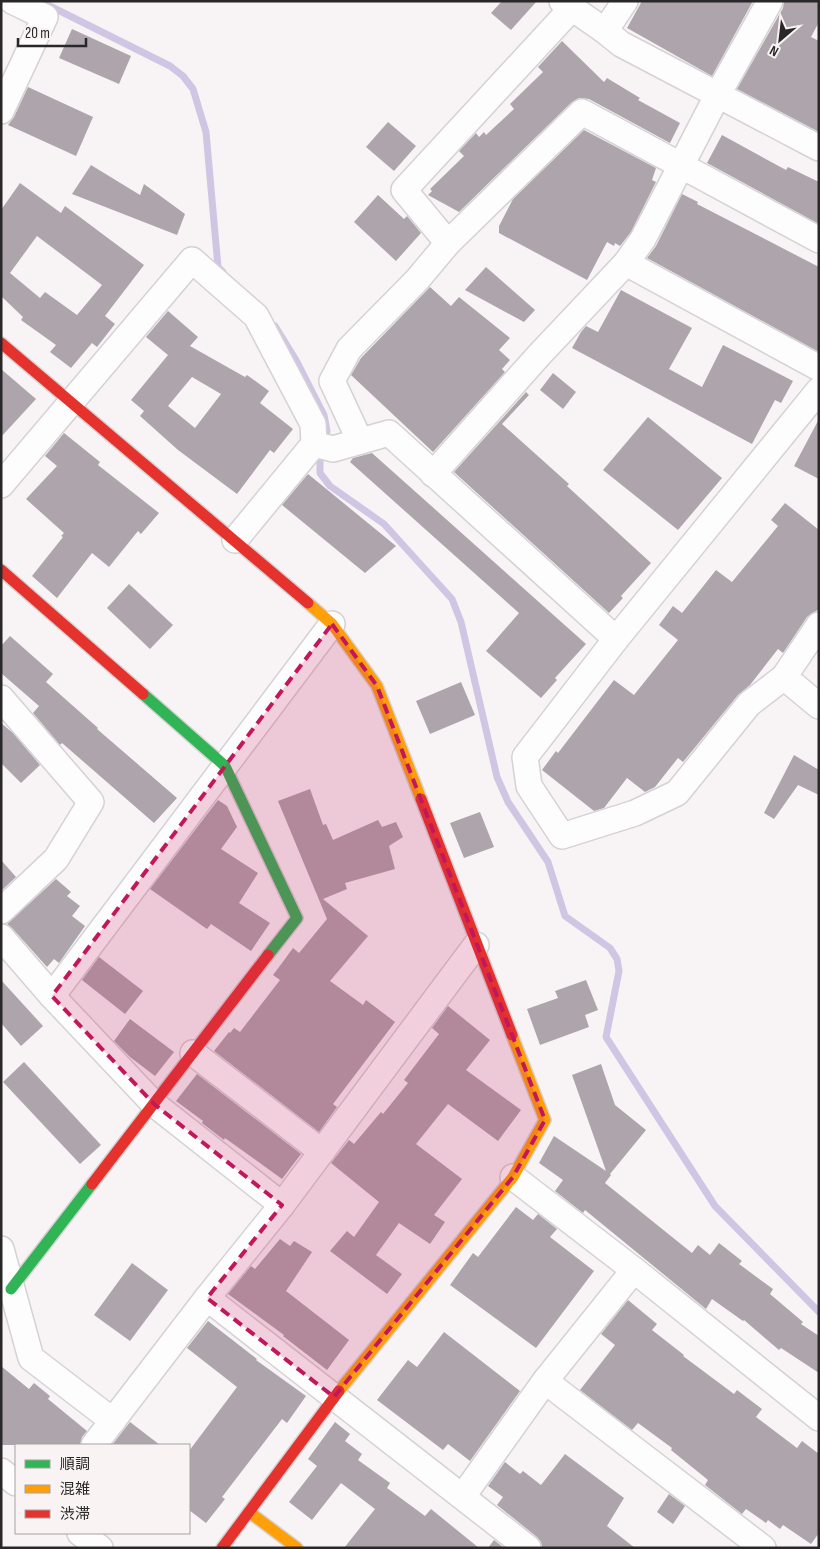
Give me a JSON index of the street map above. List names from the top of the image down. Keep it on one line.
{"legend":["順調","混雑","渋滞"],"scale_bar":"20 m","north":"bottom left"}
